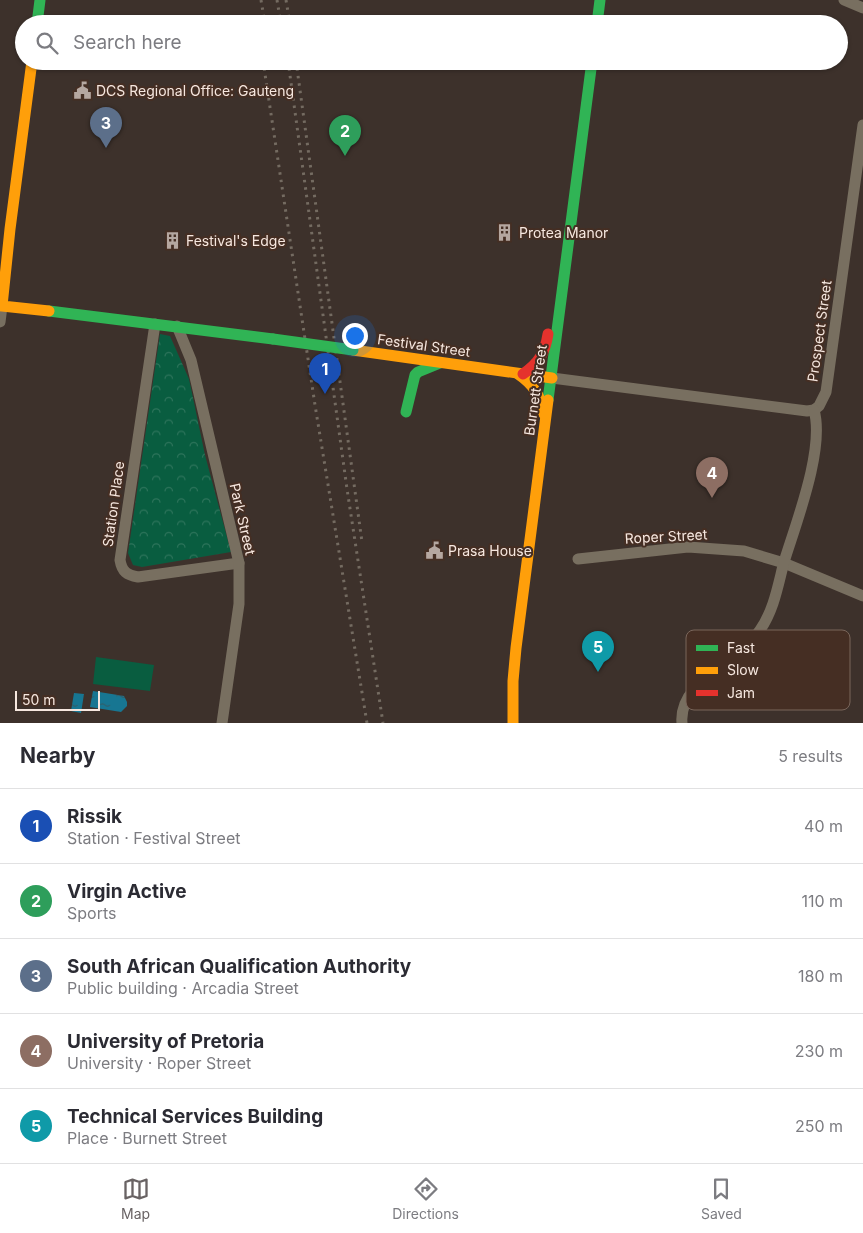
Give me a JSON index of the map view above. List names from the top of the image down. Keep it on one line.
{"streets":{"street":["Prospect Street","Festival Street","Burnett Street","Station Place","Park Street","Roper Street"]},"crossings":[["Prospect Street","Festival Street"],["Festival Street","Burnett Street"],["Festival Street","Station Place"],["Festival Street","Park Street"],["Station Place","Park Street"]],"places":{"public building":["DCS Regional Office: Gauteng","Prasa House"],"building":["Protea Manor","Festival's Edge"]},"legend":["Fast","Slow","Jam"],"scale_bar":"50 m","page":{"search":"Search here","pins":["3","2","1","4","5"],"scale":"50 m","heading":["Nearby","5 results"],"list":[{"mark":"1","name":"Rissik","note":"Station · Festival Street","value":"40 m"},{"mark":"2","name":"Virgin Active","note":"Sports","value":"110 m"},{"mark":"3","name":"South African Qualification Authority","note":"Public building · Arcadia Street","value":"180 m"},{"mark":"4","name":"University of Pretoria","note":"University · Roper Street","value":"230 m"},{"mark":"5","name":"Technical Services Building","note":"Place · Burnett Street","value":"250 m"}],"nav":["Map","Directions","Saved"]}}
